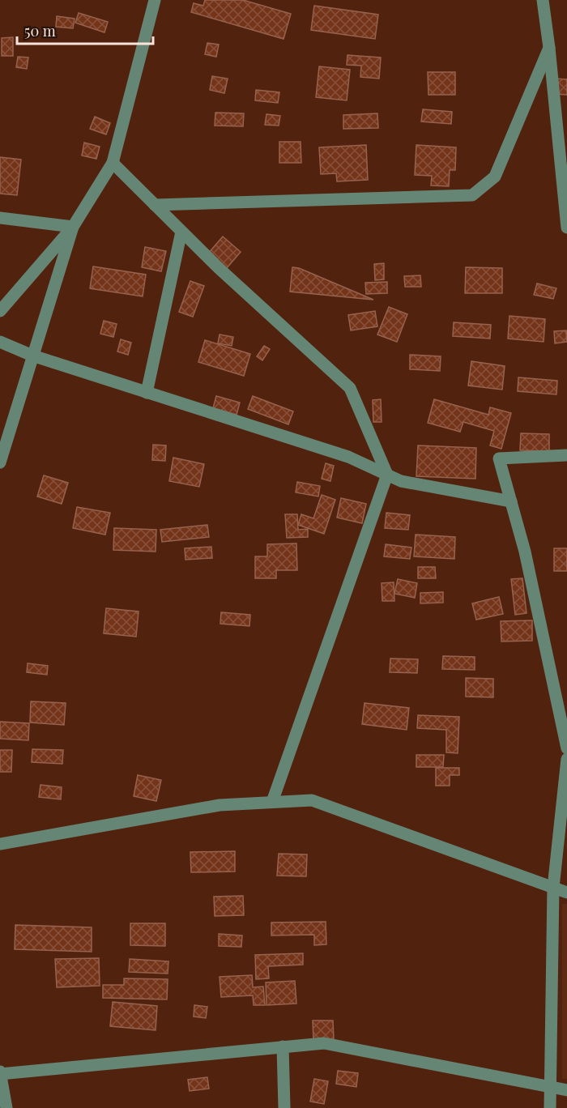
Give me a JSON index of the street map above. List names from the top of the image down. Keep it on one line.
{"scale_bar":"50 m"}
